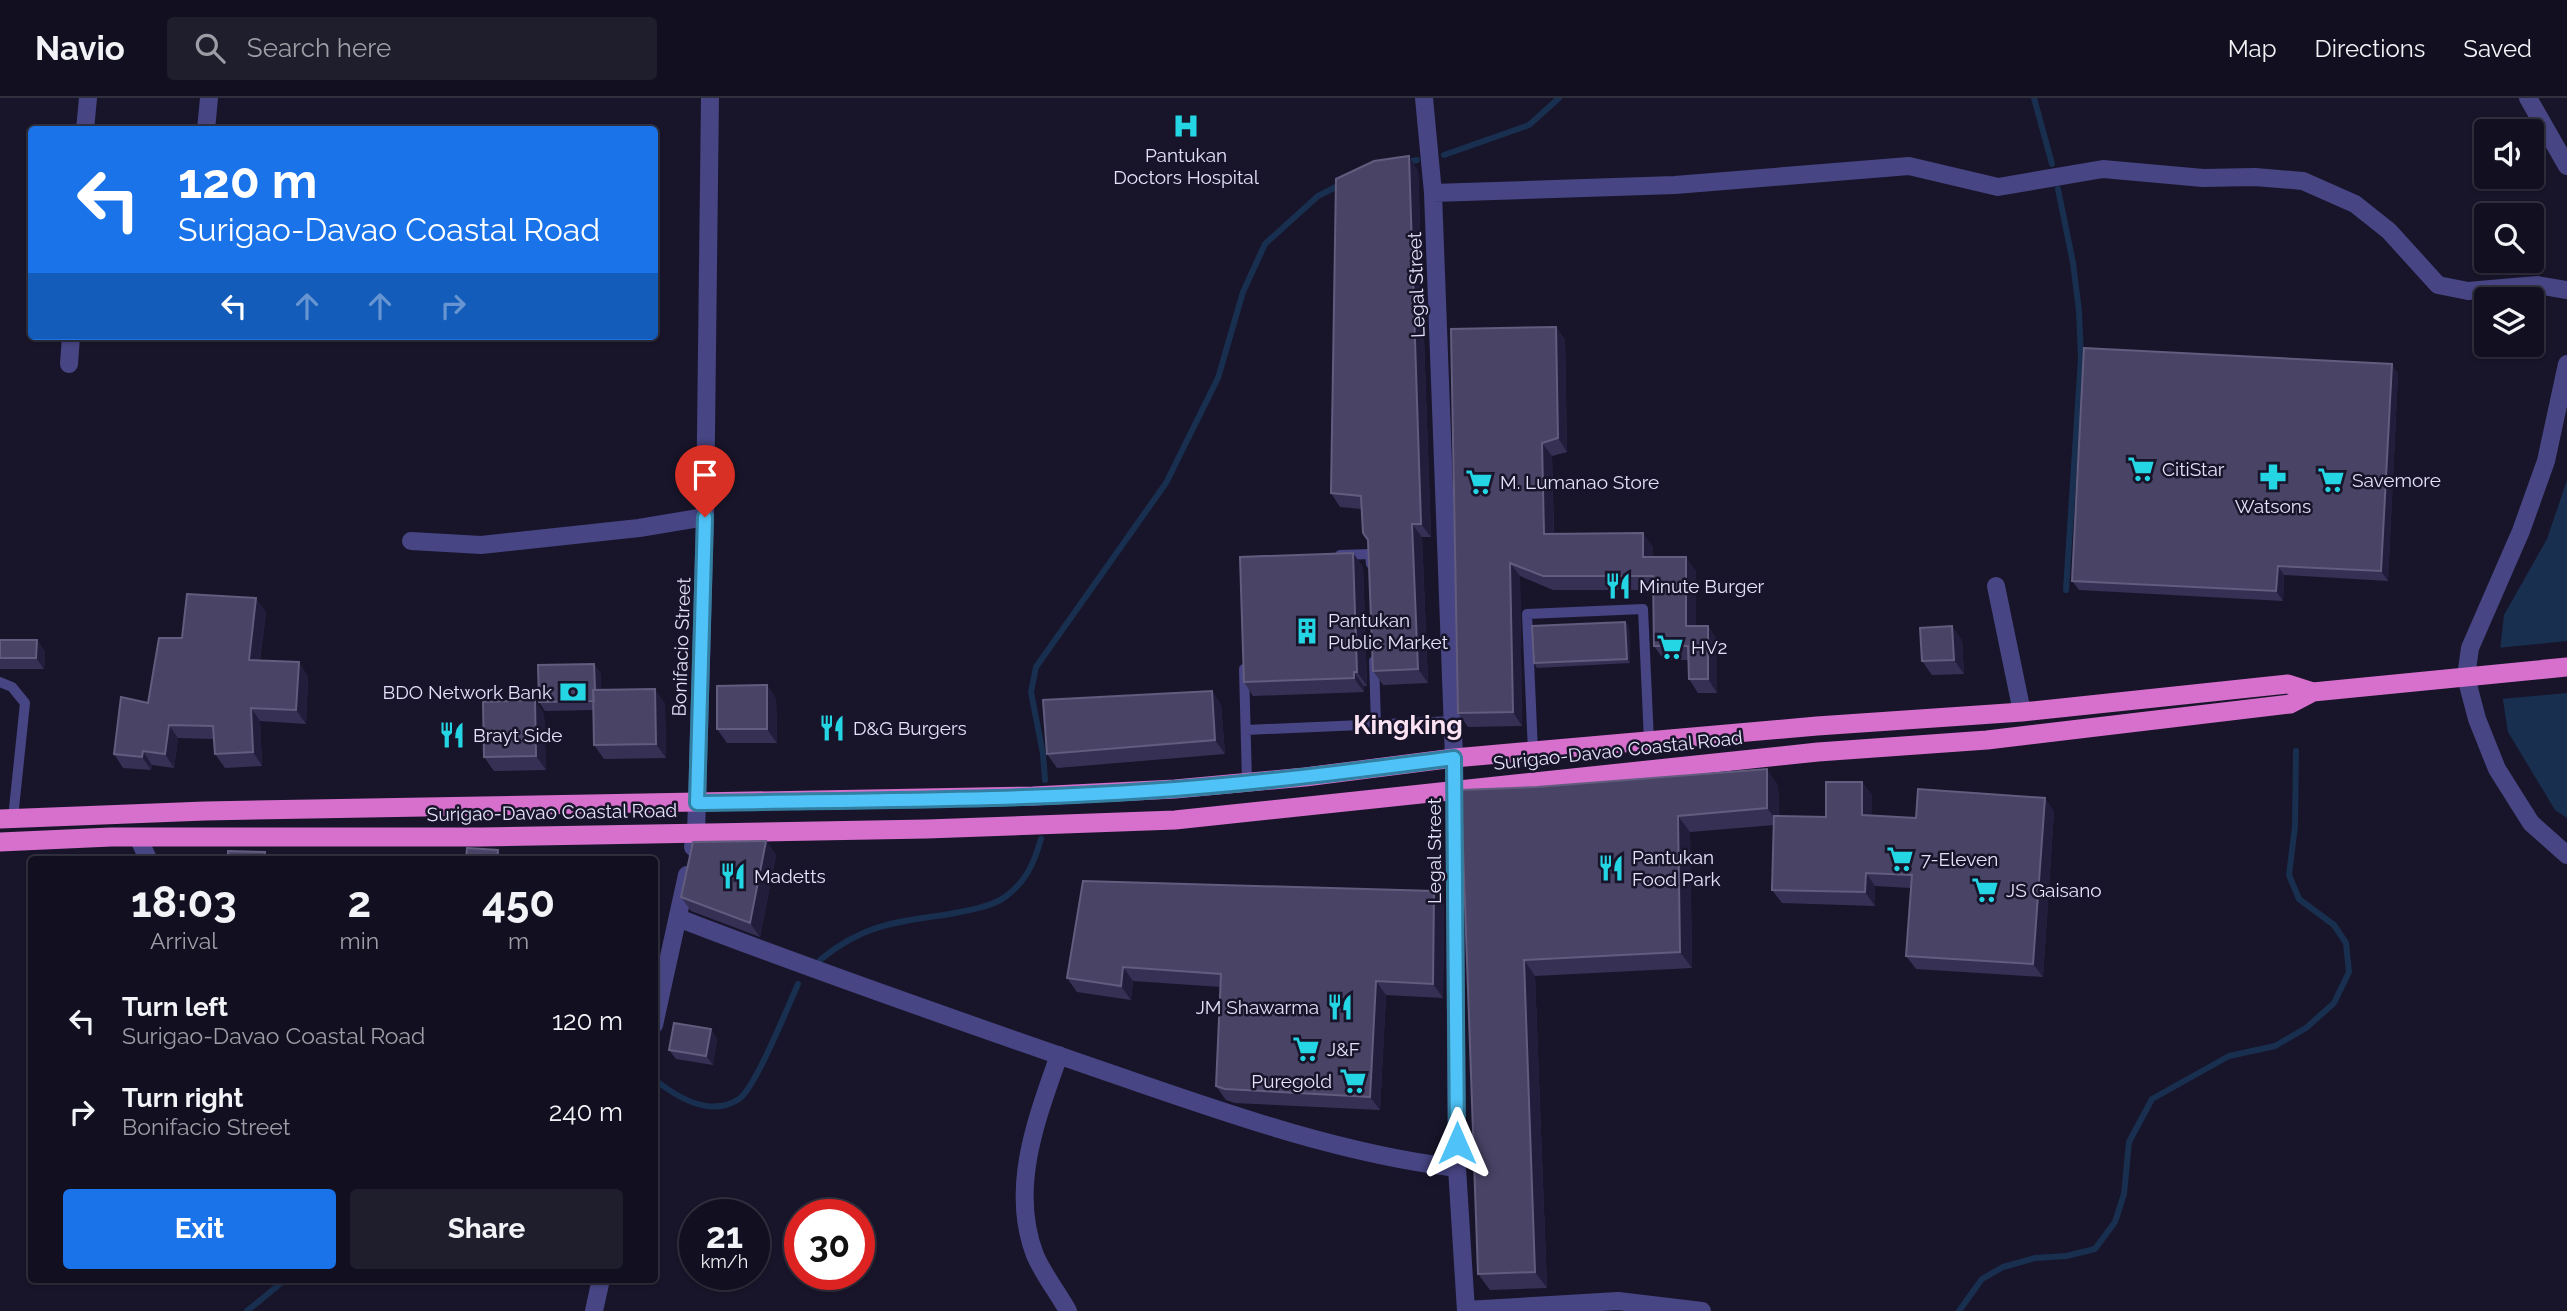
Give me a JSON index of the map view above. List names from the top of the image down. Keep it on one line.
{"streets":{"highway":["Surigao-Davao Coastal Road"],"street":["Legal Street","Bonifacio Street"]},"crossings":[["Legal Street","Surigao-Davao Coastal Road"],["Bonifacio Street","Surigao-Davao Coastal Road"]],"districts":["Kingking"],"places":{"hospital":["Pantukan Doctors Hospital"],"supermarket":["CitiStar","Savemore","M. Lumanao Store","HV2","7-Eleven","JS Gaisano","J&F","Puregold"],"pharmacy":["Watsons"],"restaurant":["Minute Burger","D&G Burgers","Brayt Side","Pantukan Food Park","Madetts","JM Shawarma"],"building":["Pantukan Public Market"],"bank":["BDO Network Bank"]},"page":{"header":"Navio","search":"Search here","nav":["Map","Directions","Saved"],"turn":["120 m","Surigao-Davao Coastal Road"],"eta":["18:03","Arrival","2","min","450","m"],"list":[{"name":"Turn left","note":"Surigao-Davao Coastal Road","value":"120 m"},{"name":"Turn right","note":"Bonifacio Street","value":"240 m"}],"buttons":["Exit","Share"],"speed":"21 km/h","limit":"30"}}
